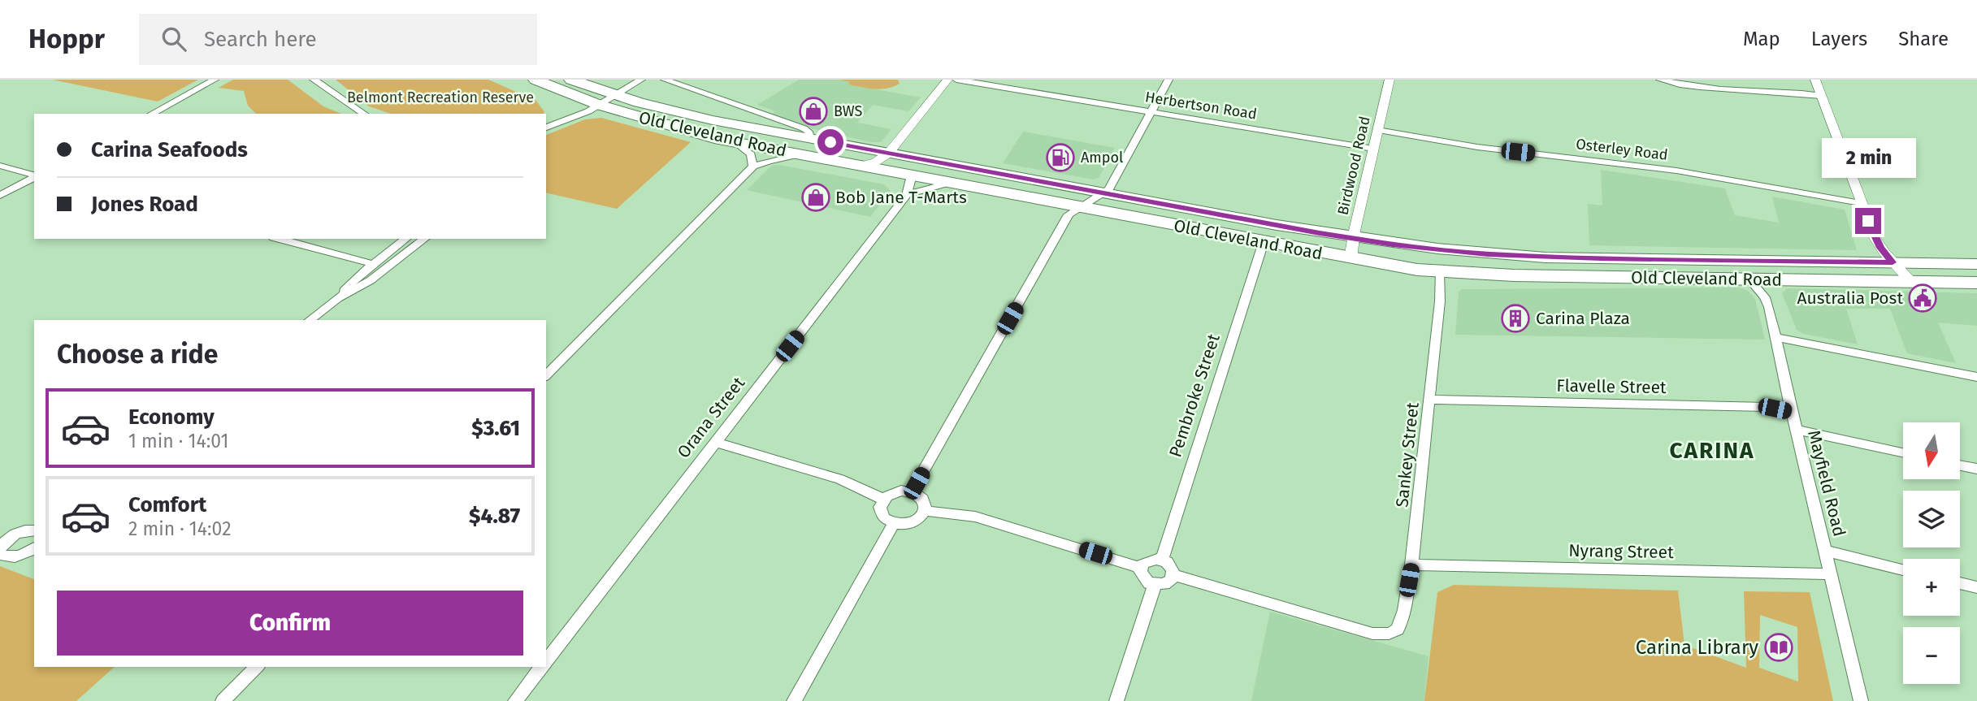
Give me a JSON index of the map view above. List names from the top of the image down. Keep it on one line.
{"streets":{"highway":["Old Cleveland Road"],"street":["Herbertson Road","Osterley Road","Birdwood Road","Flavelle Street","Pembroke Street","Orana Street","Sankey Street","Mayfield Road","Nyrang Street"]},"crossings":[["Herbertson Road","Birdwood Road"],["Old Cleveland Road","Birdwood Road"],["Old Cleveland Road","Pembroke Street"],["Old Cleveland Road","Orana Street"],["Old Cleveland Road","Sankey Street"],["Old Cleveland Road","Mayfield Road"],["Osterley Road","Birdwood Road"],["Flavelle Street","Sankey Street"],["Flavelle Street","Mayfield Road"],["Pembroke Street","Sankey Street"],["Sankey Street","Nyrang Street"],["Mayfield Road","Nyrang Street"]],"districts":["CARINA"],"parks":["Belmont Recreation Reserve"],"places":{"shop":["BWS","Bob Jane T-Marts"],"fuel station":["Ampol"],"public building":["Australia Post"],"building":["Carina Plaza"],"library":["Carina Library"]},"north":"bottom","page":{"header":"Hoppr","search":"Search here","nav":["Map","Layers","Share"],"banner":["Carina Seafoods","Jones Road"],"bubble":"2 min","heading":"Choose a ride","list":[{"name":"Economy","note":"1 min · 14:01","value":"$3.61"},{"name":"Comfort","note":"2 min · 14:02","value":"$4.87"}],"map_buttons":["+","−"],"buttons":"Confirm"}}
